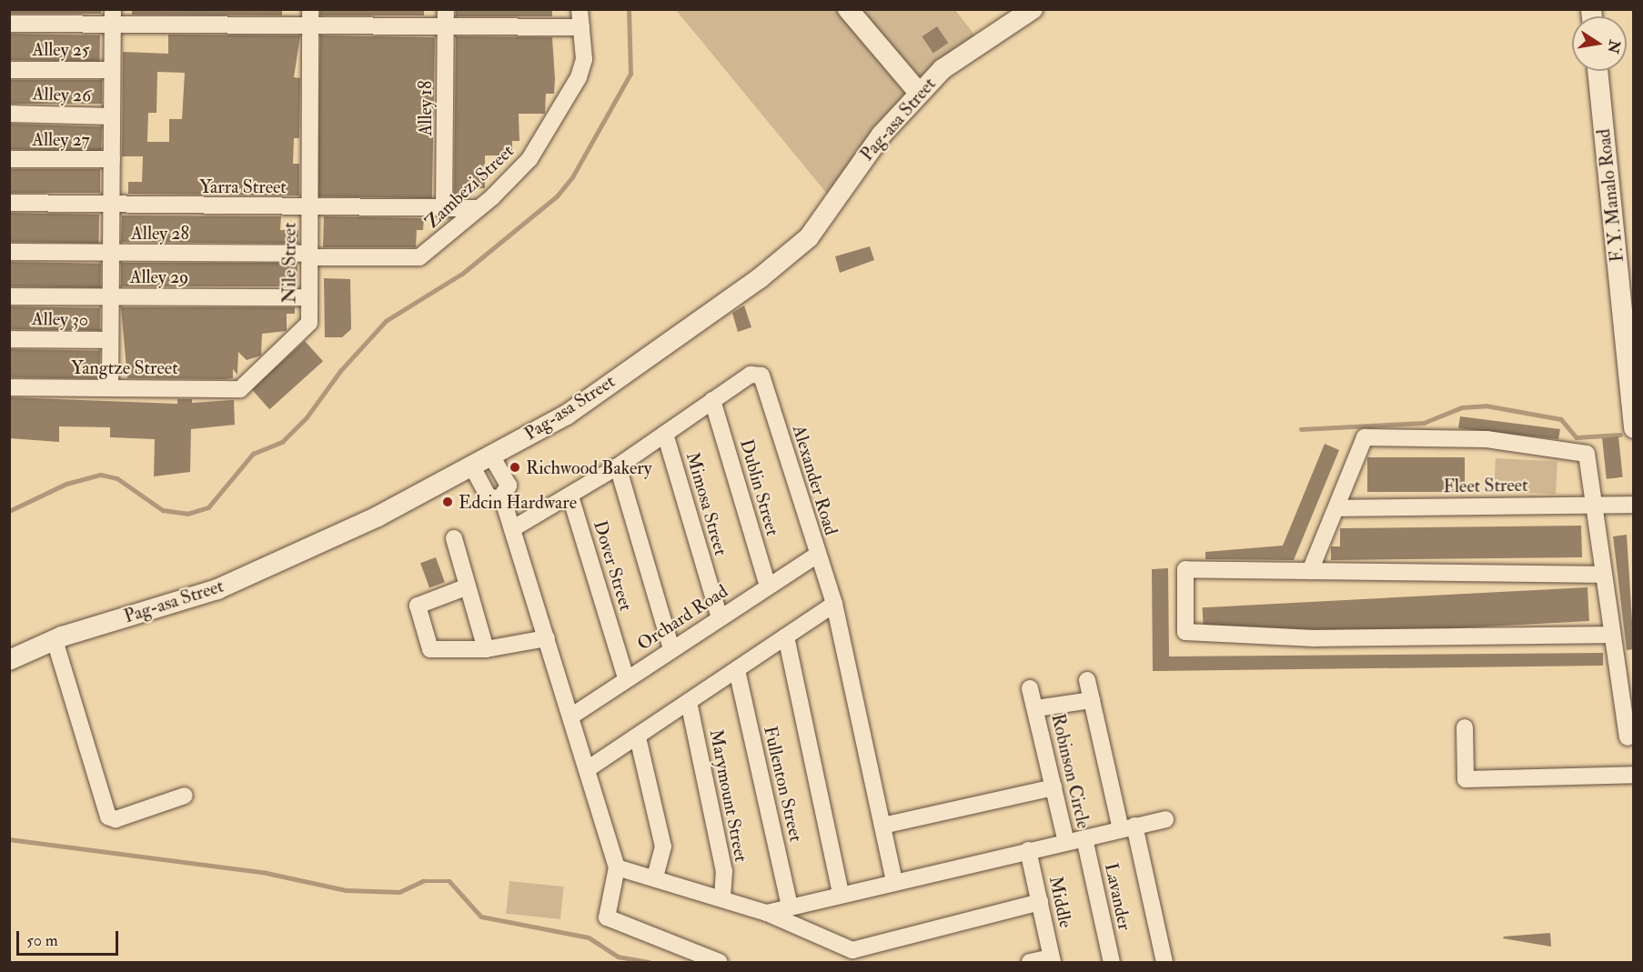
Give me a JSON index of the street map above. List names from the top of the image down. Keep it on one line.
{"streets":{"street":["Alley 25","Alley 26","Alley 18","Pag-asa Street","Alley 27","Yarra Street","Zambezi Street","F. Y. Manalo Road","Alley 28","Nile Street","Alley 29","Alley 30","Yangtze Street","Alexander Road","Fleet Street","Dublin Street","Mimosa Street","Dover Street","Orchard Road","Robinson Circle","Fullenton Street","Marymount Street","Lavander","Middle"]},"crossings":[["Alley 18","Yarra Street"],["Yarra Street","Zambezi Street"],["Yarra Street","Nile Street"],["Zambezi Street","Alley 28"],["Zambezi Street","Nile Street"],["Alley 28","Nile Street"],["Nile Street","Alley 29"],["Nile Street","Yangtze Street"],["Alexander Road","Dublin Street"],["Alexander Road","Mimosa Street"],["Alexander Road","Dover Street"],["Alexander Road","Orchard Road"],["Dublin Street","Orchard Road"],["Mimosa Street","Orchard Road"],["Dover Street","Orchard Road"]],"places":["Richwood Bakery","Edcin Hardware"],"scale_bar":"50 m","north":"right"}
